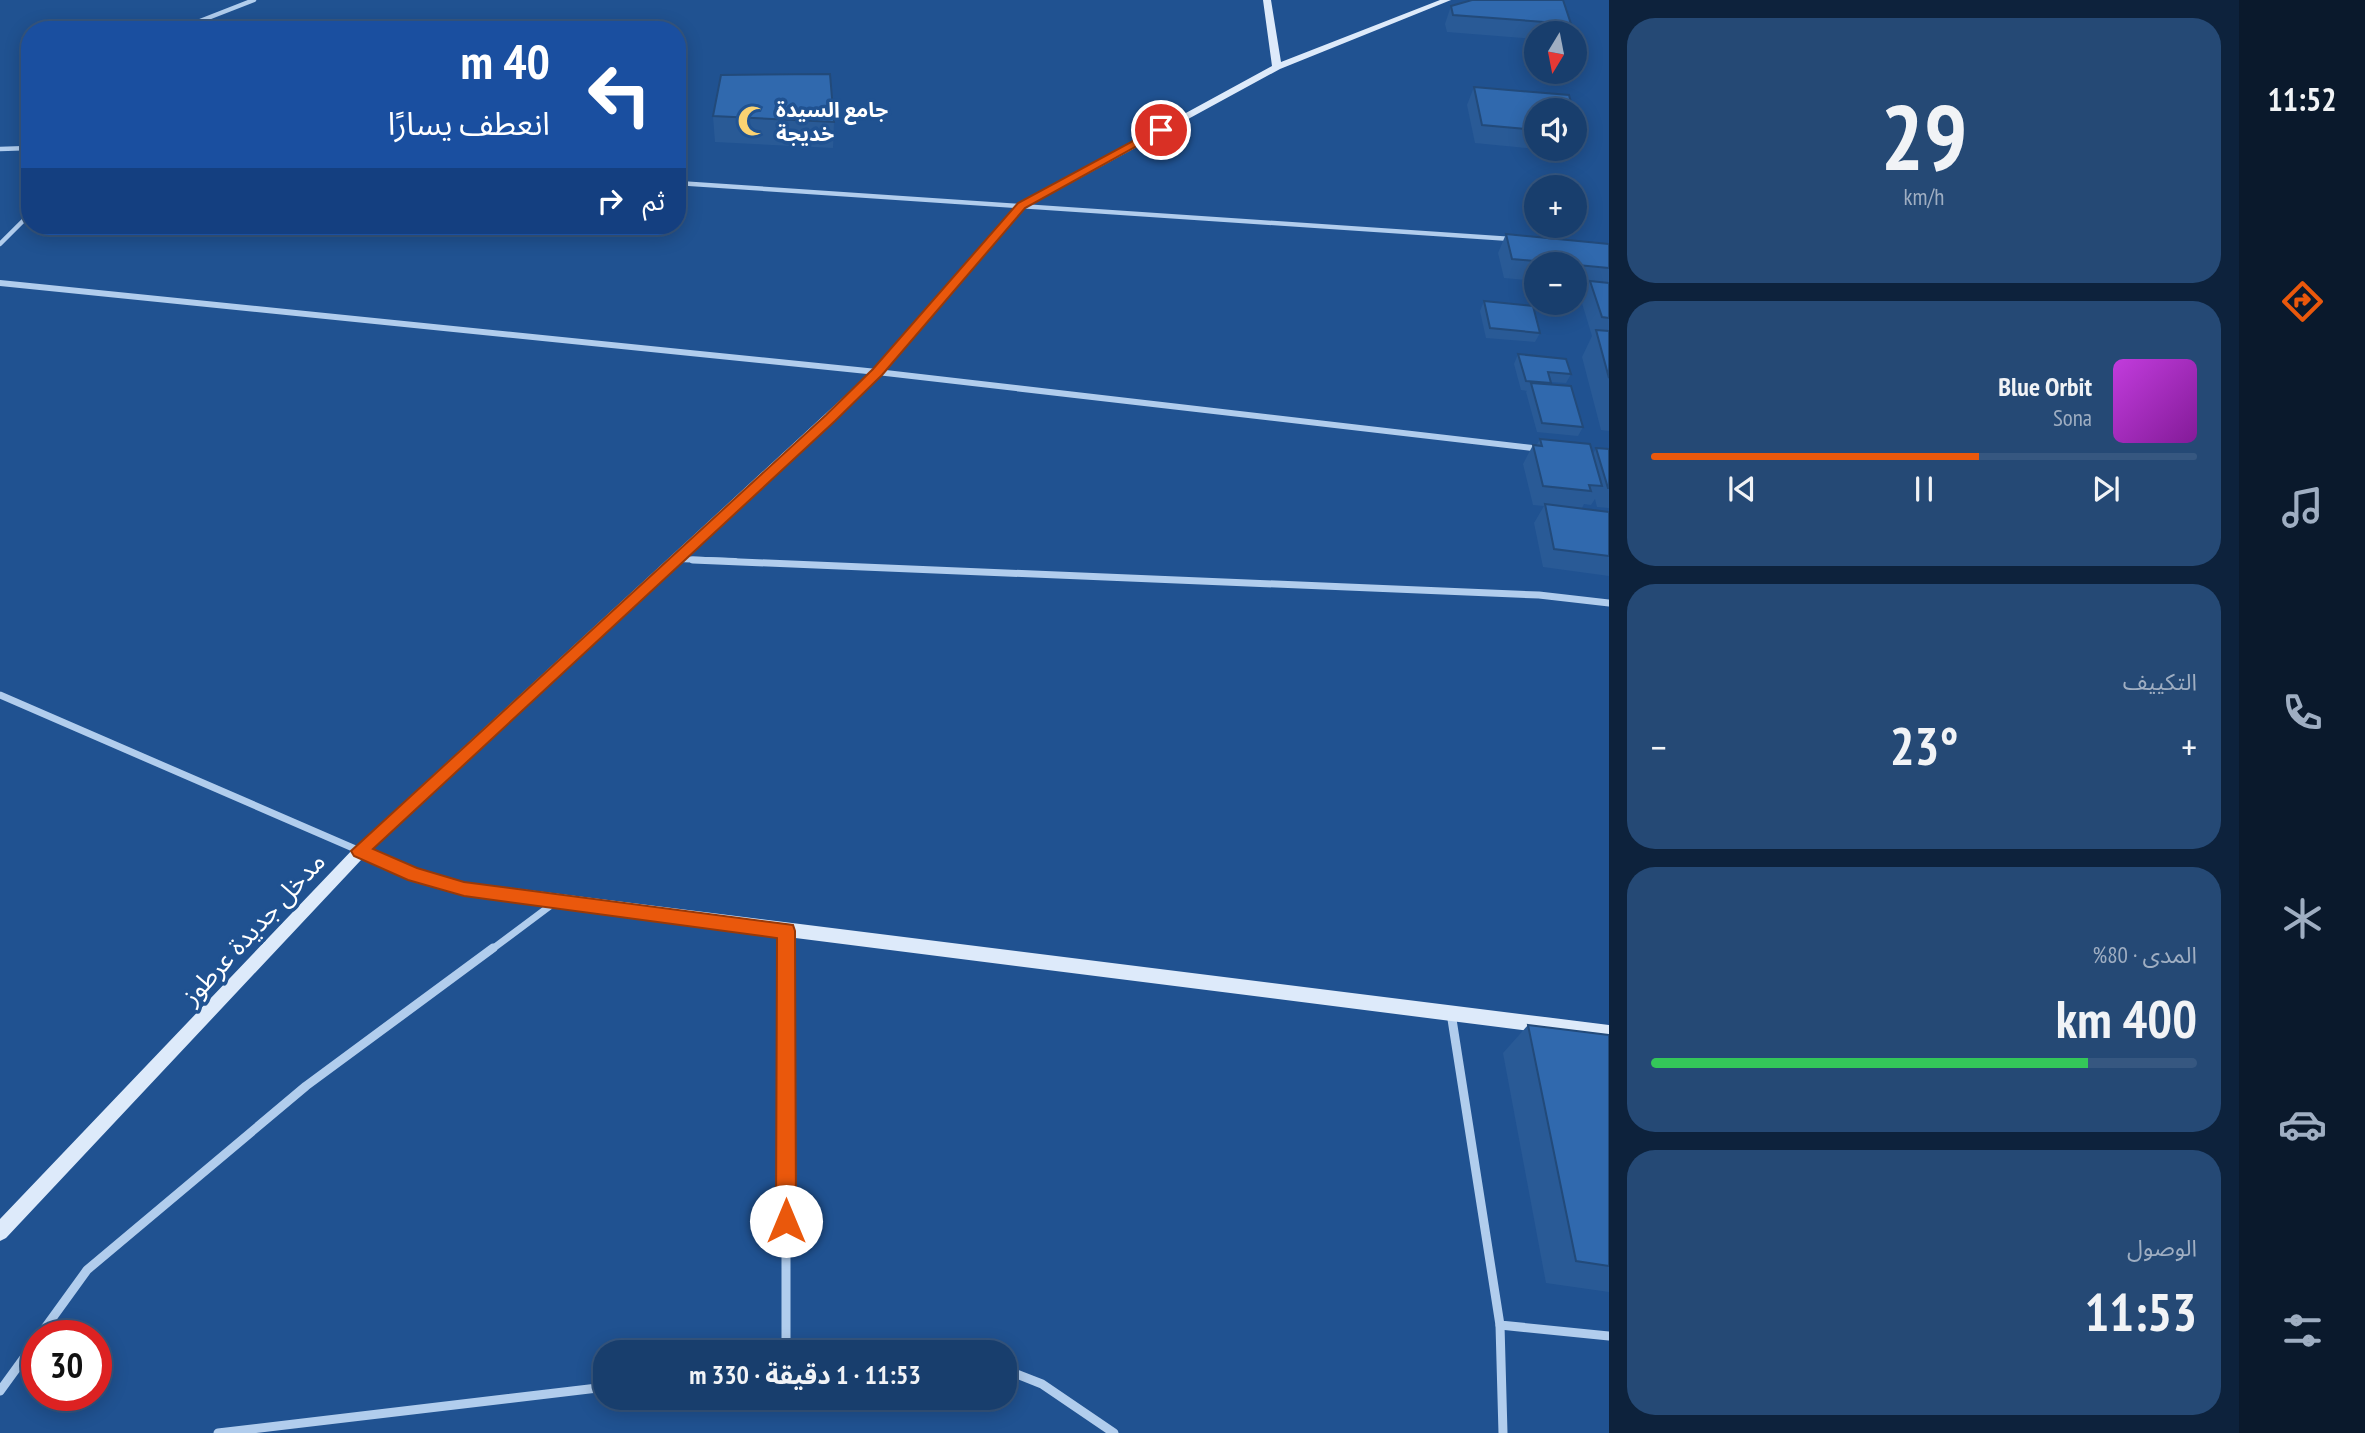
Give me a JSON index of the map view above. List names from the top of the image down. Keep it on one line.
{"streets":{"street":["مدخل جديدة عرطوز"]},"places":{"mosque":["جامع السيدة خديجة"]},"north":"bottom","page":{"tabs":"11:52","tile":[["29","km/h"],"التكييف",["المدى · 80%","400 km"],["الوصول","11:53"]],"map_buttons":["+","−"],"turn":["40 m","انعطف يسارًا"],"then":"ثم","song":["Blue Orbit","Sona"],"heat":["−","23°","+"],"limit":"30","trip":"11:53 · 1 دقيقة · 330 m"}}
